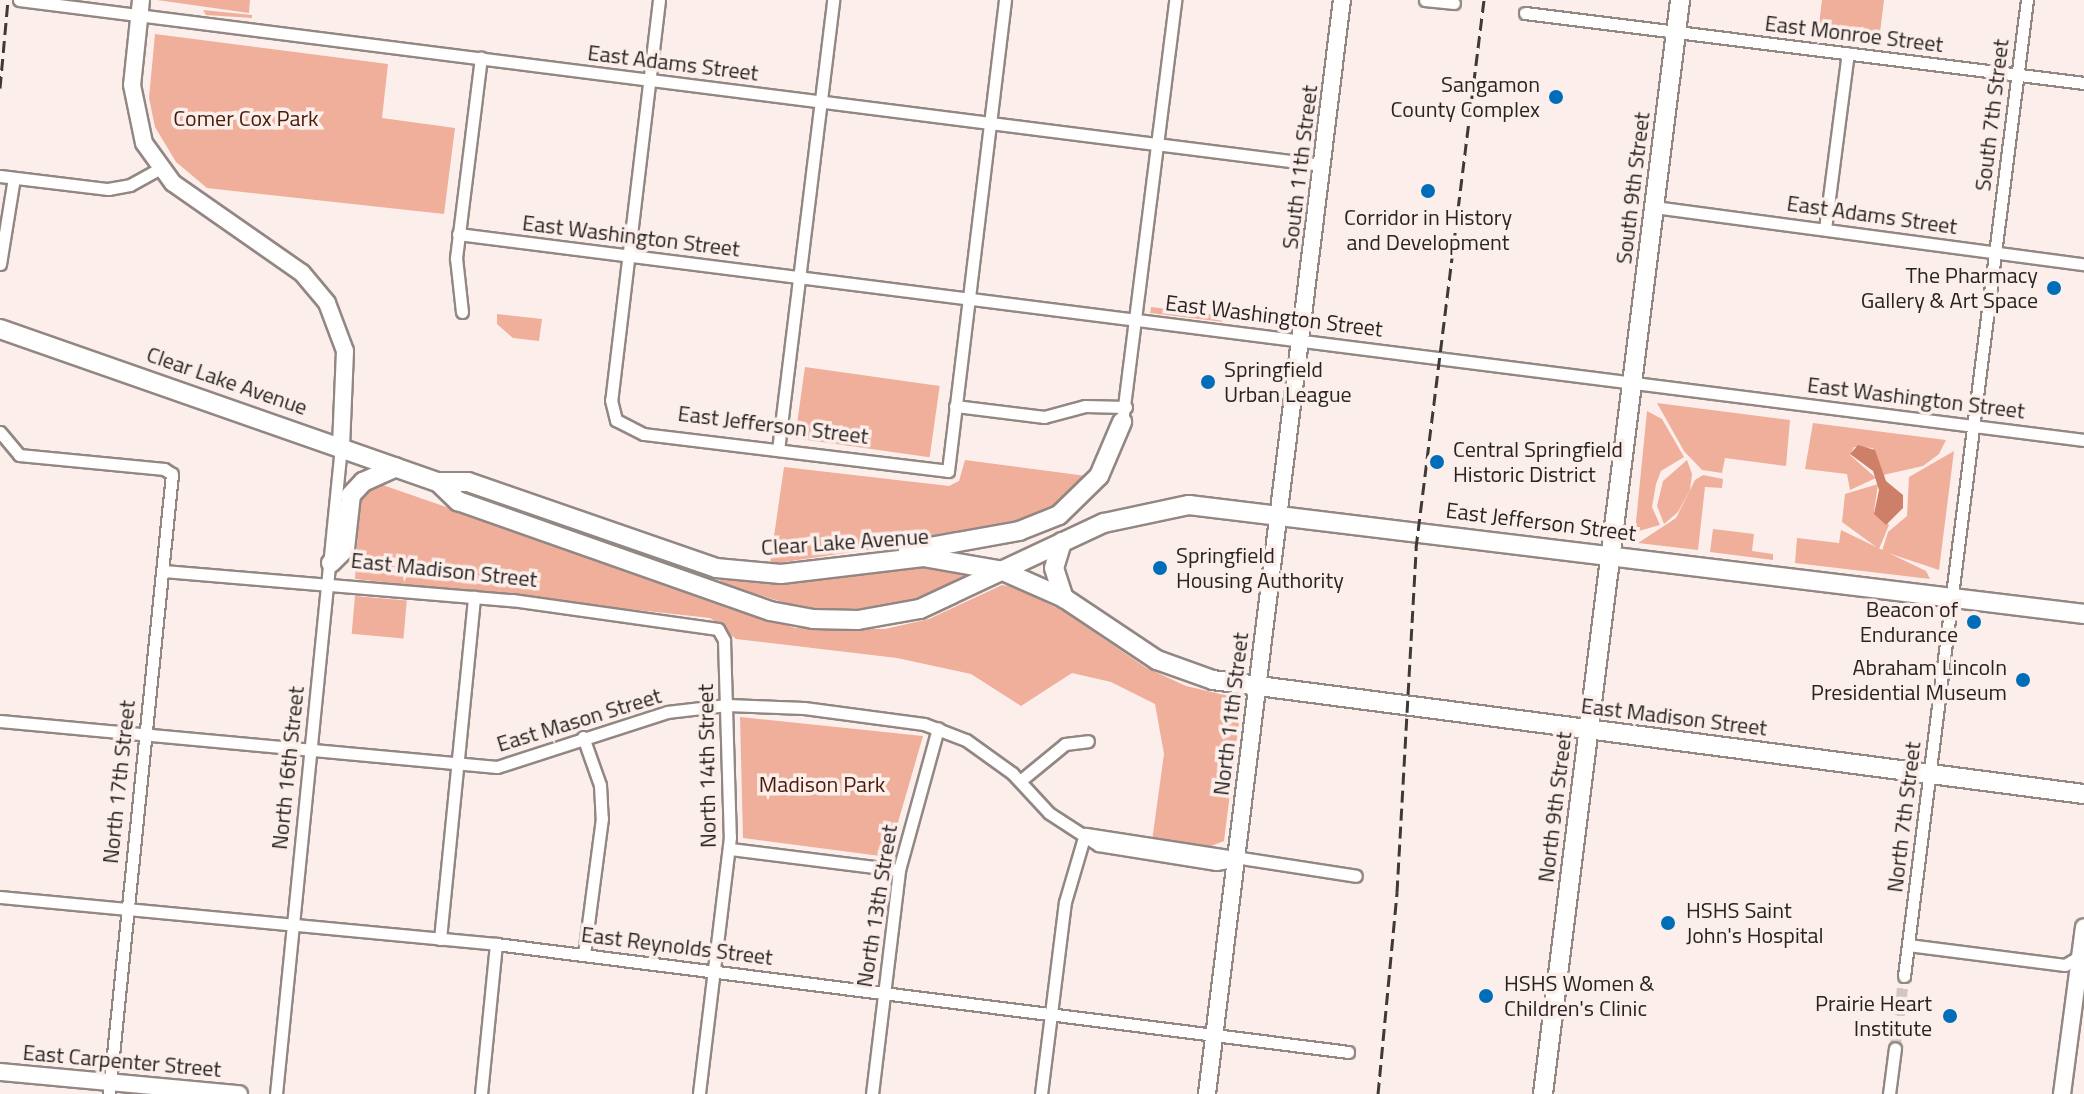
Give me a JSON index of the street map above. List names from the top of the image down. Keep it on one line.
{"streets":{"main road":["South 9th Street","Clear Lake Avenue","East Jefferson Street","East Madison Street","North 9th Street"],"street":["East Monroe Street","East Adams Street","South 7th Street","South 11th Street","East Washington Street","North 11th Street","East Mason Street","North 14th Street","North 16th Street","North 17th Street","North 7th Street","North 13th Street","East Reynolds Street","East Carpenter Street"]},"crossings":[["East Monroe Street","South 7th Street"],["East Monroe Street","South 9th Street"],["East Adams Street","South 7th Street"],["East Adams Street","South 11th Street"],["East Adams Street","South 9th Street"],["South 7th Street","East Washington Street"],["South 7th Street","North 7th Street"],["South 11th Street","East Washington Street"],["South 11th Street","North 11th Street"],["South 9th Street","East Washington Street"],["South 9th Street","North 9th Street"],["East Washington Street","East Jefferson Street"],["East Washington Street","North 11th Street"],["East Washington Street","North 9th Street"],["East Washington Street","North 7th Street"],["Clear Lake Avenue","East Jefferson Street"],["Clear Lake Avenue","East Madison Street"],["Clear Lake Avenue","North 16th Street"],["East Jefferson Street","East Madison Street"],["East Jefferson Street","North 11th Street"],["East Jefferson Street","North 9th Street"],["East Jefferson Street","North 7th Street"],["East Madison Street","North 11th Street"],["East Madison Street","North 14th Street"],["East Madison Street","North 16th Street"],["East Madison Street","North 17th Street"],["East Madison Street","North 9th Street"],["East Madison Street","North 7th Street"],["North 11th Street","East Mason Street"],["North 11th Street","East Reynolds Street"],["East Mason Street","North 14th Street"],["East Mason Street","North 16th Street"],["East Mason Street","North 17th Street"],["East Mason Street","North 13th Street"],["North 14th Street","East Reynolds Street"],["North 16th Street","East Reynolds Street"],["North 17th Street","East Reynolds Street"],["North 17th Street","East Carpenter Street"],["North 13th Street","East Reynolds Street"]],"parks":["Comer Cox Park","Madison Park"],"places":["Sangamon County Complex","Corridor in History and Development","The Pharmacy Gallery & Art Space","Springfield Urban League","Central Springfield Historic District","Springfield Housing Authority","Beacon of Endurance","Abraham Lincoln Presidential Museum","HSHS Saint John's Hospital","HSHS Women & Children's Clinic","Prairie Heart Institute"]}
